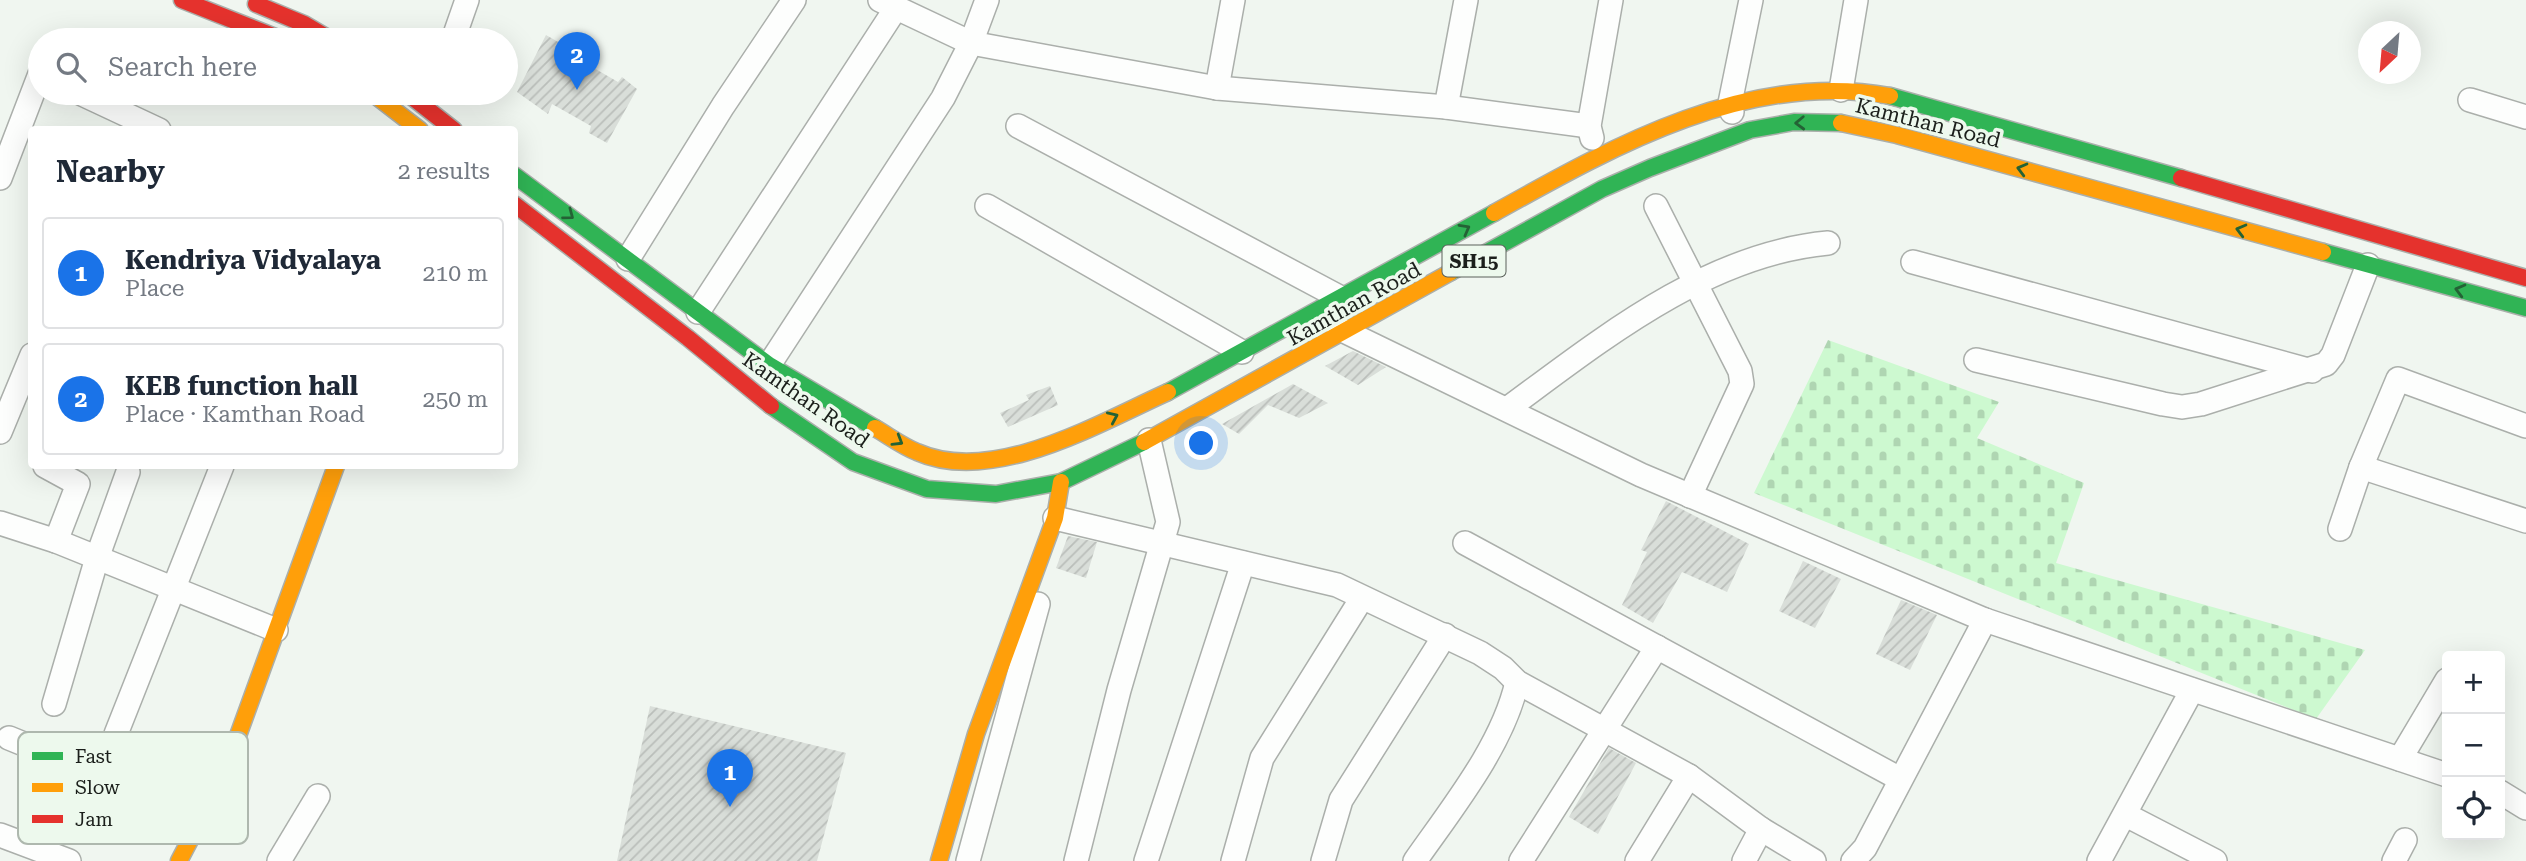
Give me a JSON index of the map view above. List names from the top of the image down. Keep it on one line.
{"streets":{"main road":["Kamthan Road","SH15"]},"legend":["Fast","Slow","Jam"],"north":"bottom left","page":{"search":"Search here","pins":["2","1"],"heading":["Nearby","2 results"],"list":[{"mark":"1","name":"Kendriya Vidyalaya","note":"Place","value":"210 m"},{"mark":"2","name":"KEB function hall","note":"Place · Kamthan Road","value":"250 m"}],"map_buttons":["+","−"]}}
